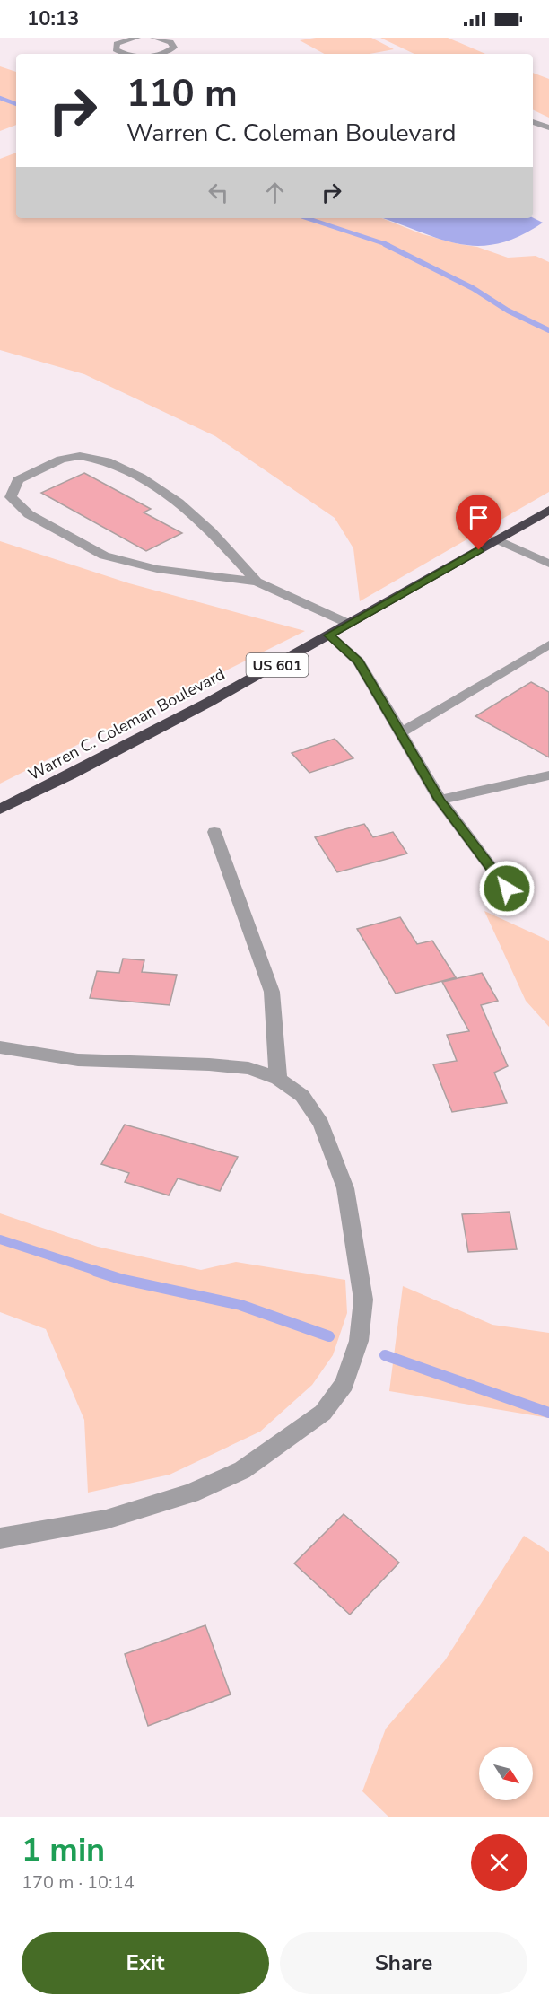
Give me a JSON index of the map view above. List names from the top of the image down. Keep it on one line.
{"streets":{"highway":["US 601","Warren C. Coleman Boulevard"]},"north":"bottom right","page":{"status":"10:13","turn":["110 m","Warren C. Coleman Boulevard"],"heading":["1 min","170 m · 10:14"],"buttons":["Exit","Share"]}}
